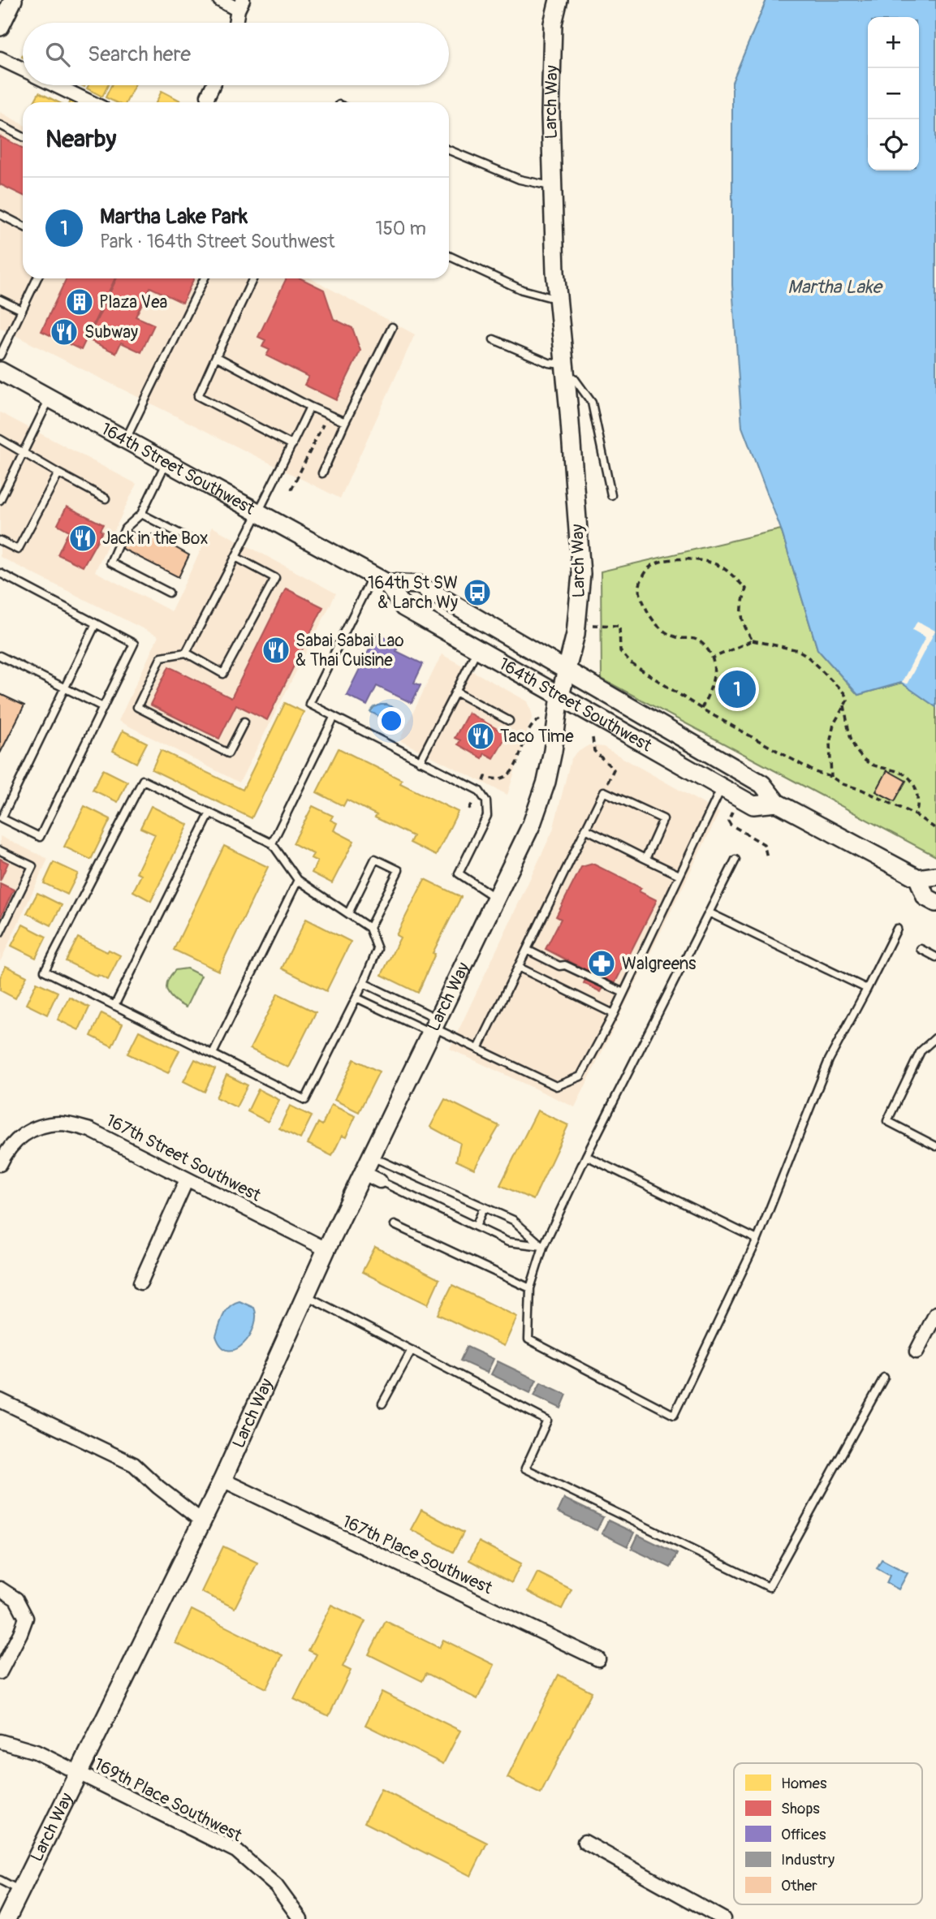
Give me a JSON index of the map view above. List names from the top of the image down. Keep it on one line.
{"streets":{"main road":["Larch Way","164th Street Southwest"],"street":["167th Street Southwest","167th Place Southwest","169th Place Southwest"]},"crossings":[["Larch Way","164th Street Southwest"],["Larch Way","167th Street Southwest"],["Larch Way","167th Place Southwest"],["Larch Way","169th Place Southwest"]],"water":["Martha Lake"],"places":{"building":["Plaza Vea"],"restaurant":["Subway","Jack in the Box","Sabai Sabai Lao & Thai Cuisine","Taco Time"],"bus stop":["164th St SW & Larch Wy"],"pharmacy":["Walgreens"]},"legend":["Homes","Shops","Offices","Industry","Other"],"page":{"map_buttons":["+","−"],"search":"Search here","heading":"Nearby","list":[{"mark":"1","name":"Martha Lake Park","note":"Park · 164th Street Southwest","value":"150 m"}],"pins":"1"}}
